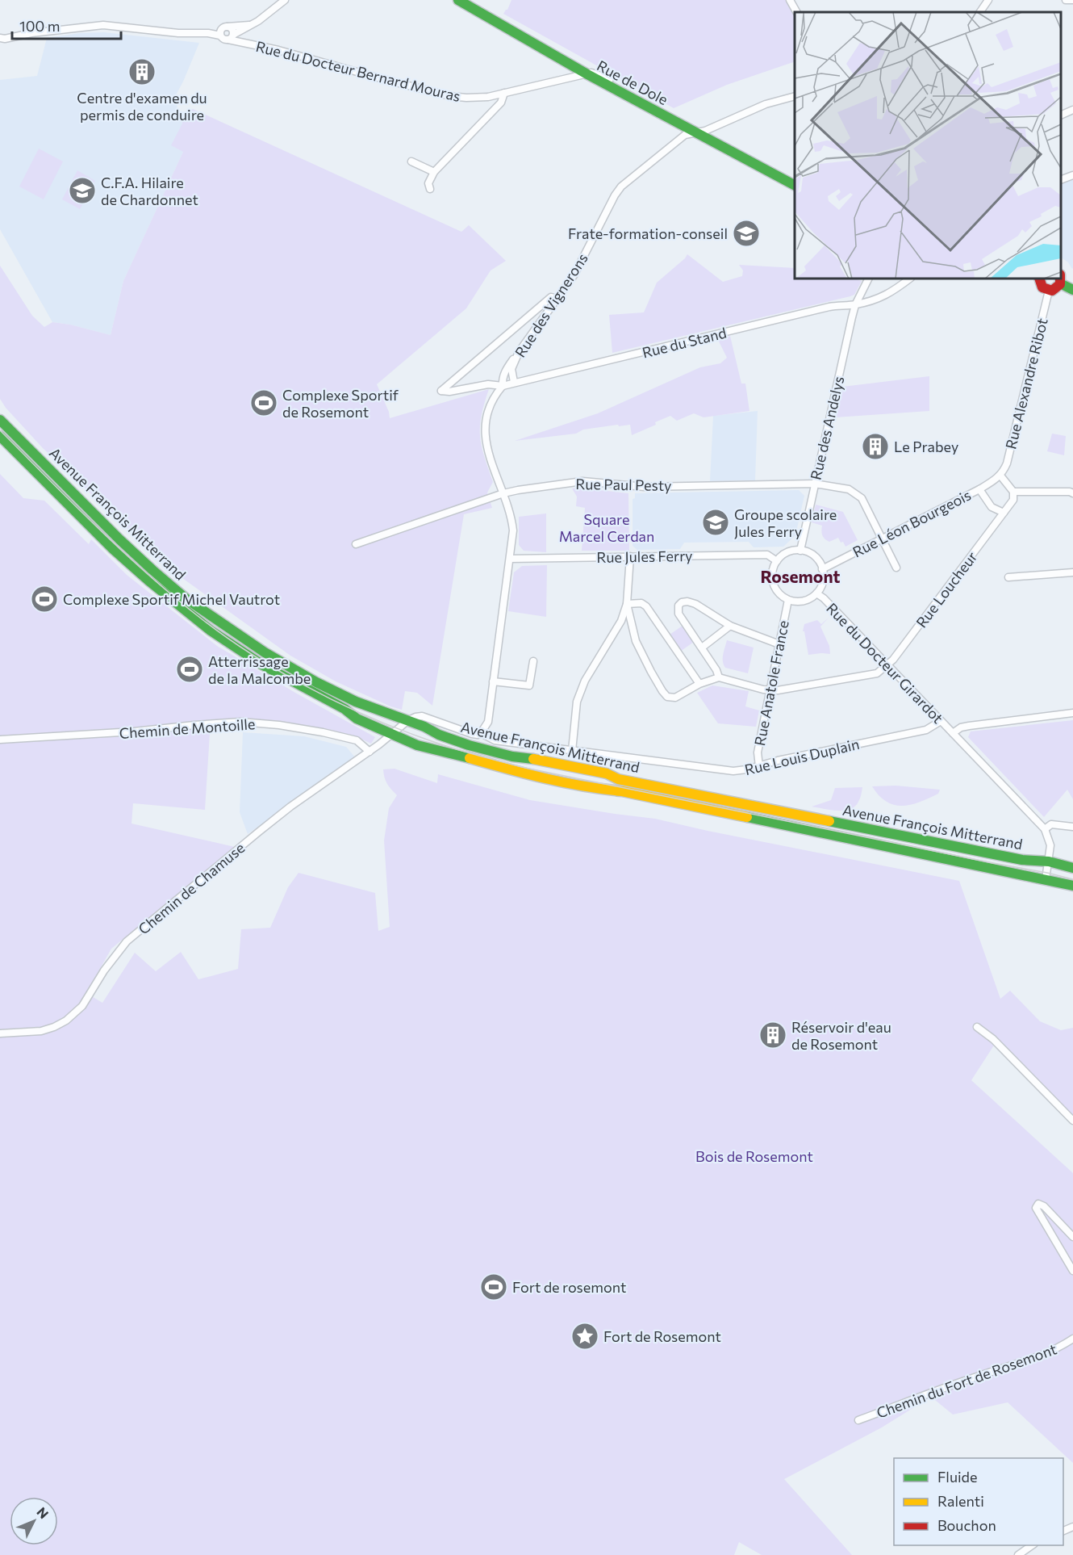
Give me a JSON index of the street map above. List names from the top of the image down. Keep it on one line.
{"streets":{"main road":["Rue de Dole","Avenue François Mitterrand"],"street":["Rue du Docteur Bernard Mouras","Rue des Vignerons","Rue du Stand","Rue Alexandre Ribot","Rue des Andelys","Rue Paul Pesty","Rue Léon Bourgeois","Rue Jules Ferry","Rue Loucheur","Rue du Docteur Girardot","Rue Anatole France","Chemin de Montoille","Rue Louis Duplain","Chemin de Chamuse","Chemin du Fort de Rosemont"]},"crossings":[["Rue du Docteur Bernard Mouras","Rue de Dole"],["Rue de Dole","Rue des Vignerons"],["Rue des Vignerons","Rue du Stand"],["Rue du Stand","Rue des Andelys"],["Rue Alexandre Ribot","Rue Léon Bourgeois"],["Rue des Andelys","Rue Paul Pesty"],["Rue des Andelys","Rue Léon Bourgeois"],["Rue des Andelys","Rue Jules Ferry"],["Rue des Andelys","Rue du Docteur Girardot"],["Rue des Andelys","Rue Anatole France"],["Rue Paul Pesty","Rue Léon Bourgeois"],["Avenue François Mitterrand","Rue Louis Duplain"],["Avenue François Mitterrand","Chemin de Chamuse"],["Rue Léon Bourgeois","Rue Jules Ferry"],["Rue Léon Bourgeois","Rue du Docteur Girardot"],["Rue Léon Bourgeois","Rue Anatole France"],["Rue Jules Ferry","Rue du Docteur Girardot"],["Rue Jules Ferry","Rue Anatole France"],["Rue Loucheur","Rue du Docteur Girardot"],["Rue du Docteur Girardot","Rue Anatole France"],["Rue du Docteur Girardot","Rue Louis Duplain"],["Rue Anatole France","Rue Louis Duplain"],["Chemin de Montoille","Chemin de Chamuse"],["Rue Louis Duplain","Chemin de Chamuse"]],"districts":["Rosemont"],"parks":["Square Marcel Cerdan","Bois de Rosemont"],"places":{"building":["Centre d'examen du permis de conduire","Le Prabey","Réservoir d'eau de Rosemont"],"school or university":["C.F.A. Hilaire de Chardonnet","Frate-formation-conseil","Groupe scolaire Jules Ferry"],"sports":["Complexe Sportif de Rosemont","Complexe Sportif Michel Vautrot","Atterrissage de la Malcombe","Fort de rosemont"],"place":["Fort de Rosemont"]},"legend":["Fluide","Ralenti","Bouchon"],"scale_bar":"100 m","north":"top right"}
